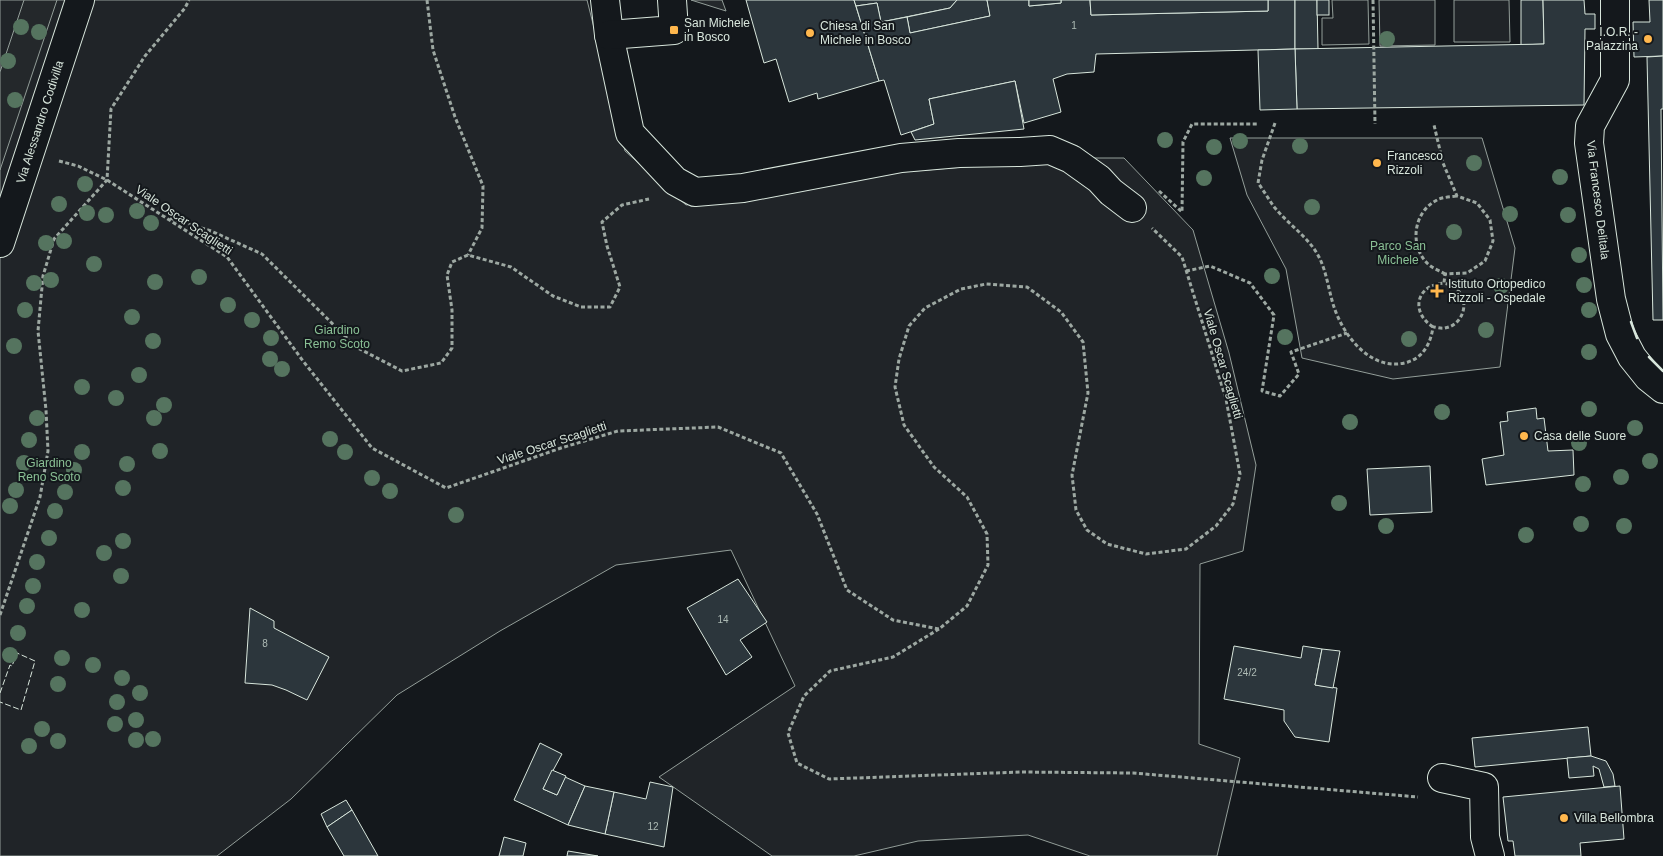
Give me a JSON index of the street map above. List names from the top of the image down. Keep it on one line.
{"streets":{"street":["Via Alessandro Codivilla","Via Francesco Delitala"],"path":["Viale Oscar Scaglietti"]},"crossings":[["Via Alessandro Codivilla","Viale Oscar Scaglietti"]],"parks":["Parco San Michele","Giardino Remo Scoto","Giardino Reno Scoto"],"places":{"transit":["San Michele in Bosco"],"other":["Chiesa di San Michele in Bosco","I.O.R. - Palazzina","Francesco Rizzoli","Casa delle Suore","Villa Bellombra"],"health":["Istituto Ortopedico Rizzoli - Ospedale"]},"house_numbers":["1","14","8","24/2","12"]}
